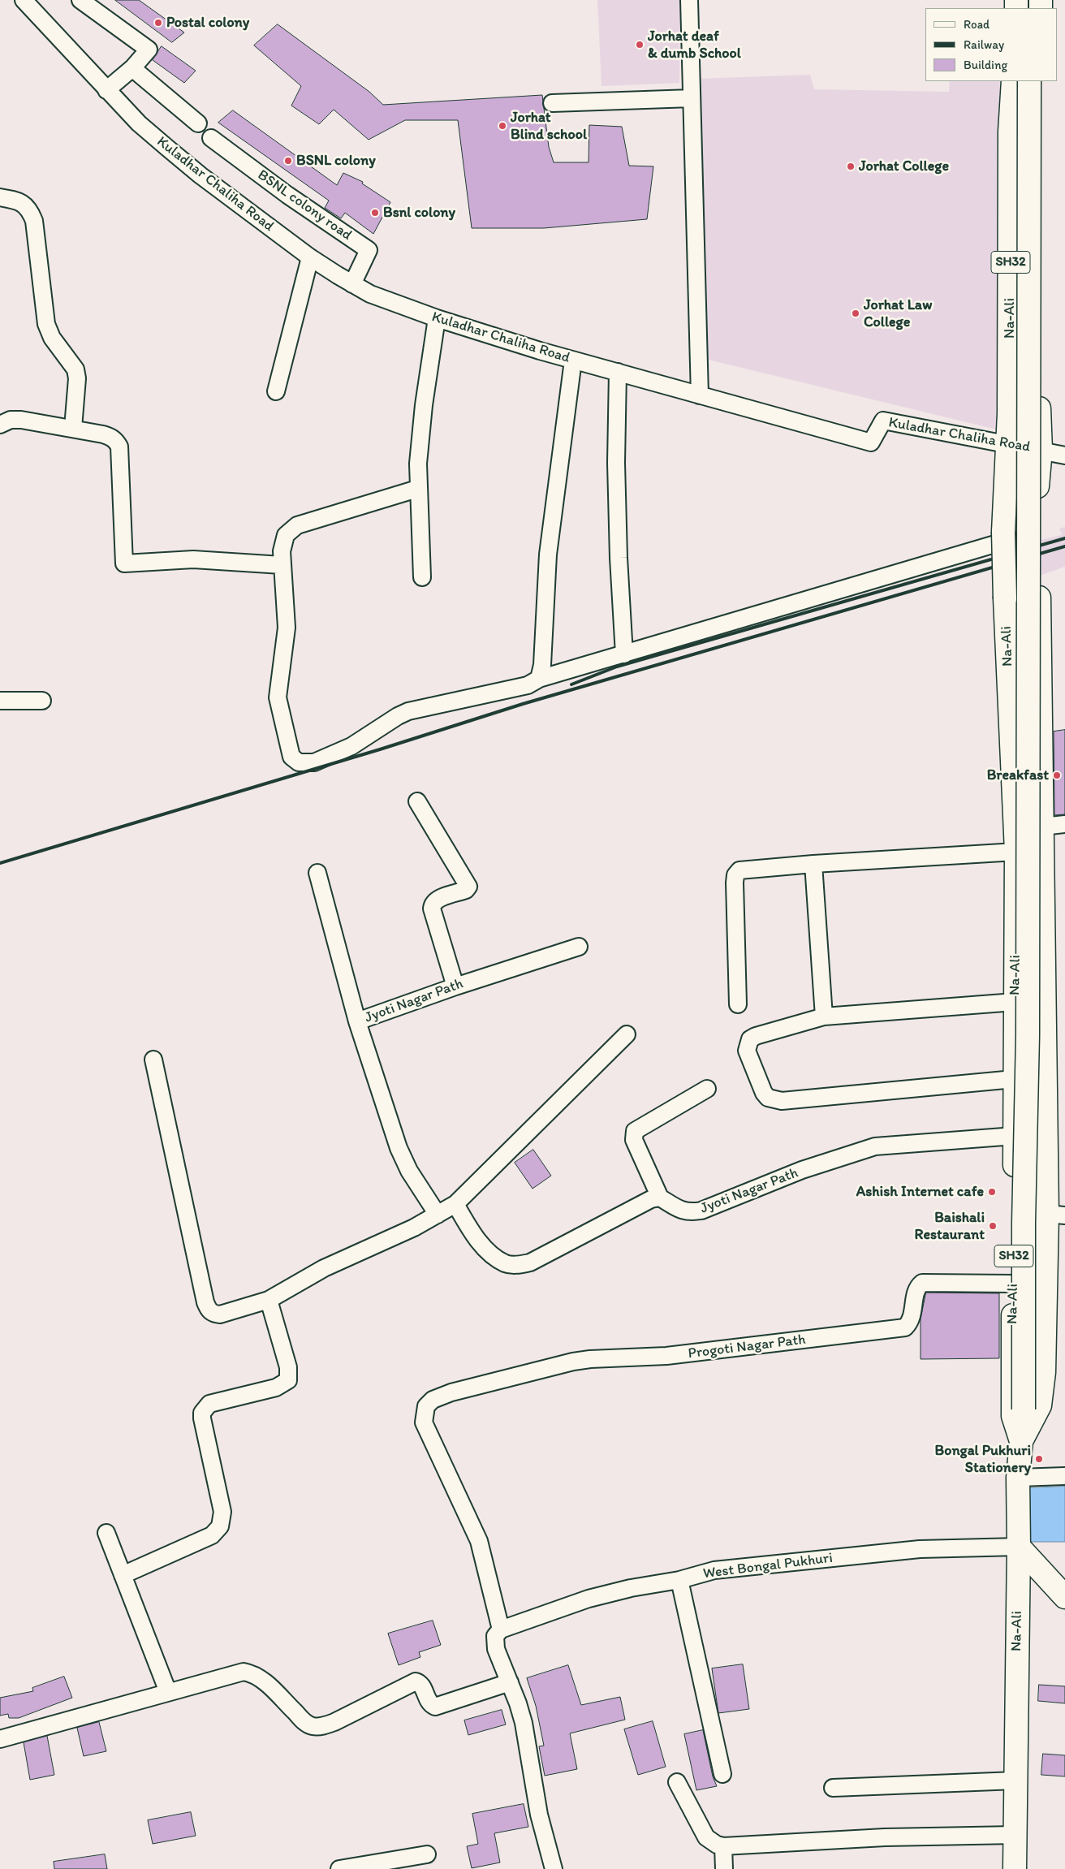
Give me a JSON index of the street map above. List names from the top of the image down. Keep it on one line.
{"streets":{"main road":["SH32","Na-Ali"],"street":["Kuladhar Chaliha Road","BSNL colony road","Jyoti Nagar Path","Progoti Nagar Path","West Bongal Pukhuri"]},"crossings":[["Kuladhar Chaliha Road","BSNL colony road"],["Kuladhar Chaliha Road","Na-Ali"],["Na-Ali","Jyoti Nagar Path"],["Na-Ali","Progoti Nagar Path"],["Na-Ali","West Bongal Pukhuri"],["Progoti Nagar Path","West Bongal Pukhuri"]],"places":["Postal colony","Jorhat deaf & dumb School","Jorhat Blind school","BSNL colony","Jorhat College","Bsnl colony","Jorhat Law College","Breakfast","Ashish Internet cafe","Baishali Restaurant","Bongal Pukhuri Stationery"],"legend":["Road","Railway","Building"]}
